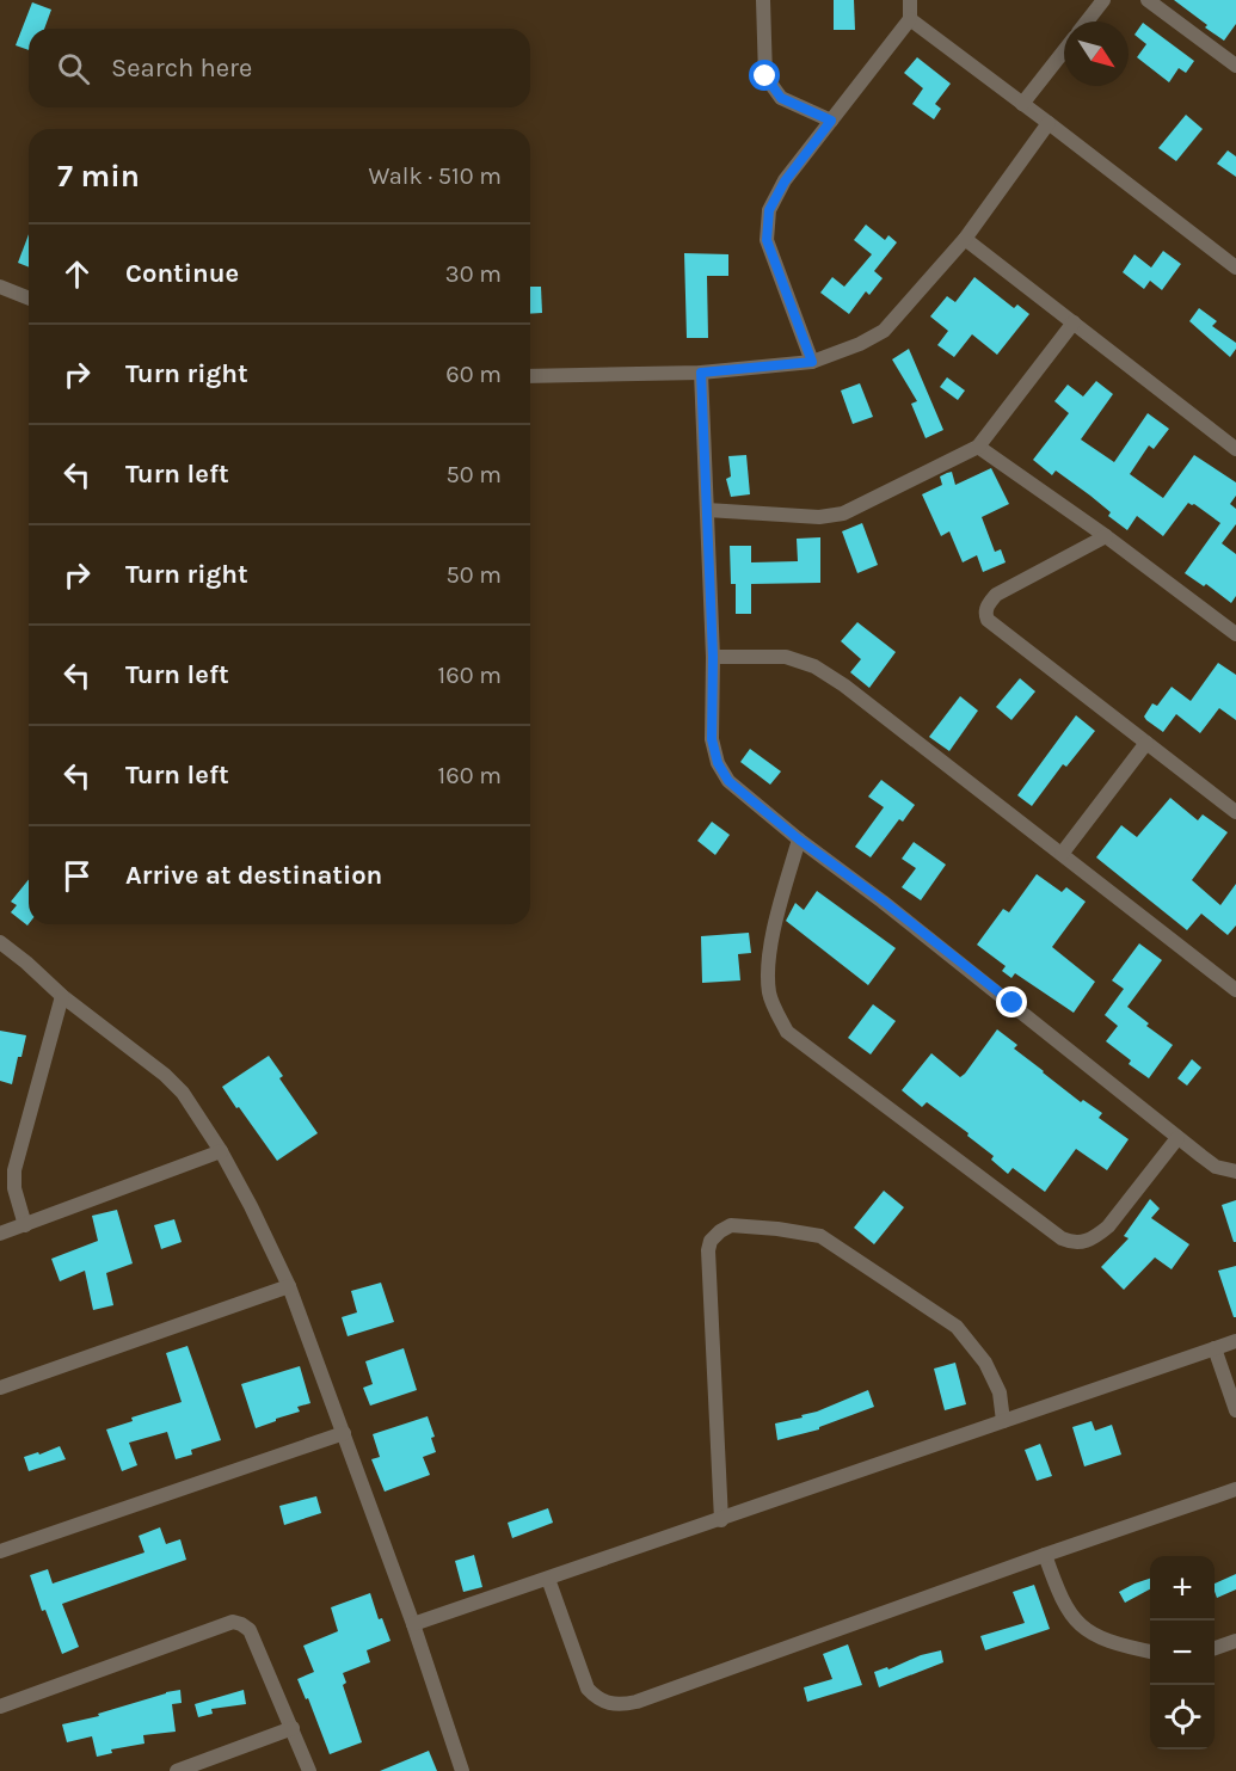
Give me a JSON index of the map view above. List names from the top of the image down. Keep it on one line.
{"north":"bottom right","page":{"search":"Search here","heading":["7 min","Walk · 510 m"],"list":[["Continue","30 m"],["Turn right","60 m"],["Turn left","50 m"],["Turn right","50 m"],["Turn left","160 m"],["Turn left","160 m"],"Arrive at destination"],"map_buttons":["+","−"]}}
